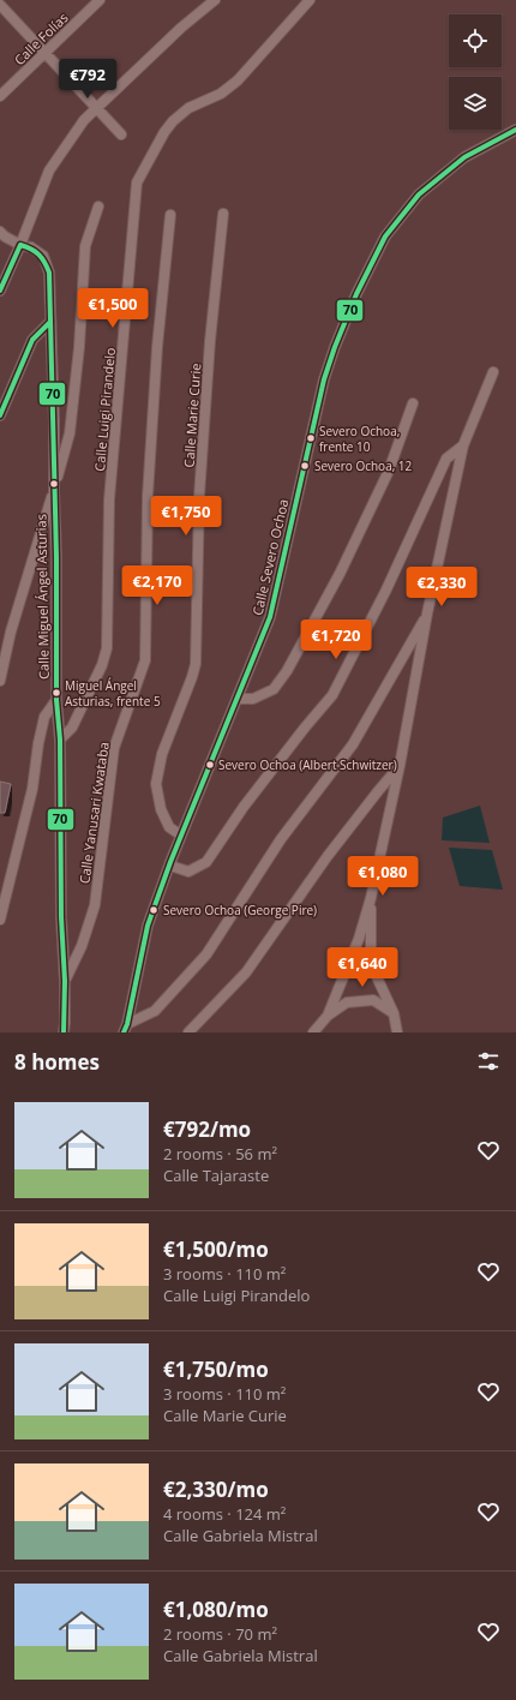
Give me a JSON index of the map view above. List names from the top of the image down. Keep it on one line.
{"streets":{"street":["Calle Folías","Calle Luigi Pirandelo","Calle Marie Curie","Calle Severo Ochoa","Calle Miguel Ángel Asturias","Calle Yanusari Kwataba"]},"crossings":[["Calle Luigi Pirandelo","Calle Miguel Ángel Asturias"],["Calle Marie Curie","Calle Severo Ochoa"],["Calle Miguel Ángel Asturias","Calle Yanusari Kwataba"]],"places":["Severo Ochoa, frente 10","Severo Ochoa, 12","Miguel Ángel Asturias, frente 5","Severo Ochoa (Albert Schwitzer)","Severo Ochoa (George Pire)"],"lines":["transit line 70"],"page":{"price":["€792","€1,500","€1,750","€2,170","€2,330","€1,720","€1,080","€1,640"],"heading":"8 homes","list":[{"name":"€792/mo","note":"2 rooms · 56 m² · Calle Tajaraste"},{"name":"€1,500/mo","note":"3 rooms · 110 m² · Calle Luigi Pirandelo"},{"name":"€1,750/mo","note":"3 rooms · 110 m² · Calle Marie Curie"},{"name":"€2,330/mo","note":"4 rooms · 124 m² · Calle Gabriela Mistral"},{"name":"€1,080/mo","note":"2 rooms · 70 m² · Calle Gabriela Mistral"}]}}
